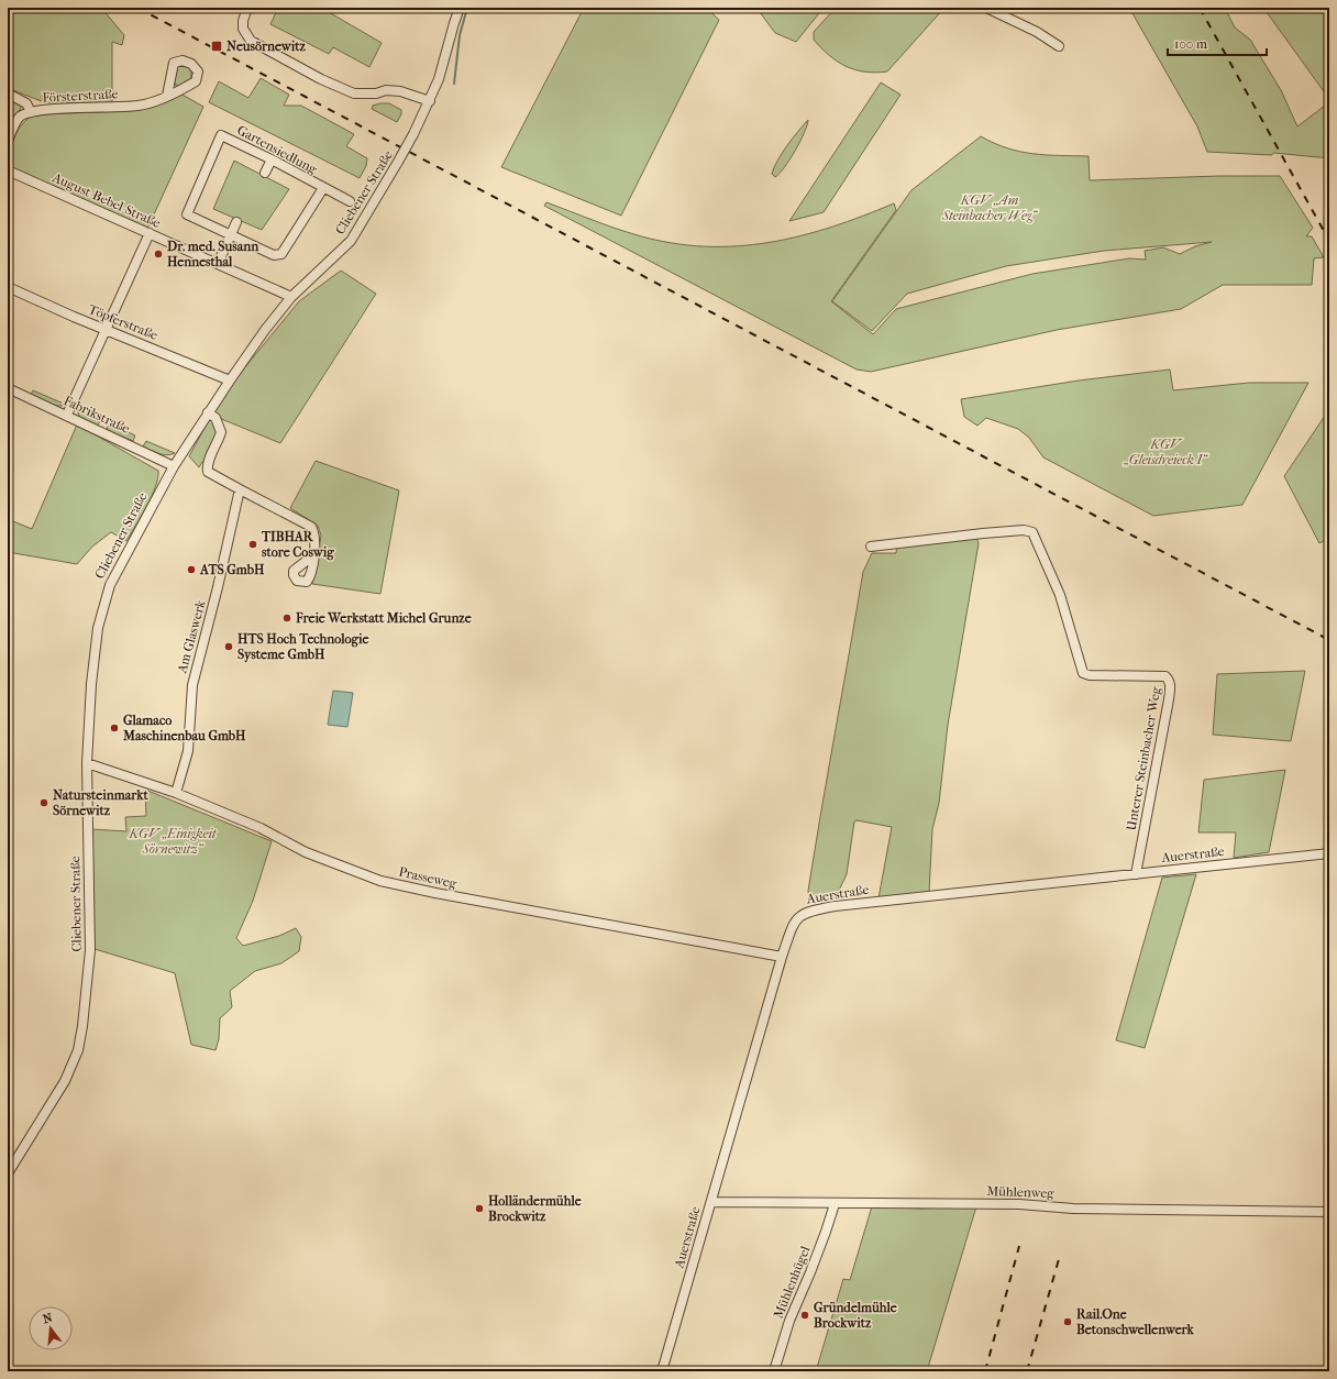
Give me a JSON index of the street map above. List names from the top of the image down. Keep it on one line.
{"streets":{"street":["Försterstraße","Gartensiedlung","Cliebener Straße","August-Bebel-Straße","Töpferstraße","Fabrikstraße","Am Glaswerk","Unterer Steinbacher Weg","Auerstraße","Prasseweg","Mühlenweg","Mühlenhügel"]},"crossings":[["Cliebener Straße","August-Bebel-Straße"],["Cliebener Straße","Töpferstraße"],["Cliebener Straße","Fabrikstraße"],["Cliebener Straße","Prasseweg"],["Am Glaswerk","Prasseweg"],["Unterer Steinbacher Weg","Auerstraße"],["Auerstraße","Prasseweg"],["Auerstraße","Mühlenweg"],["Mühlenweg","Mühlenhügel"]],"parks":["KGV „Am Steinbacher Weg“","KGV „Gleisdreieck I“","KGV „Einigkeit Sörnewitz“"],"places":{"transit":["Neusörnewitz"],"other":["Dr. med. Susann Hennesthal","TIBHAR store Coswig","ATS GmbH","Freie Werkstatt Michel Grunze","HTS Hoch Technologie Systeme GmbH","Glamaco Maschinenbau GmbH","Natursteinmarkt Sörnewitz","Holländermühle Brockwitz","Gründelmühle Brockwitz","Rail.One Betonschwellenwerk"]},"scale_bar":"100 m","north":"top"}
